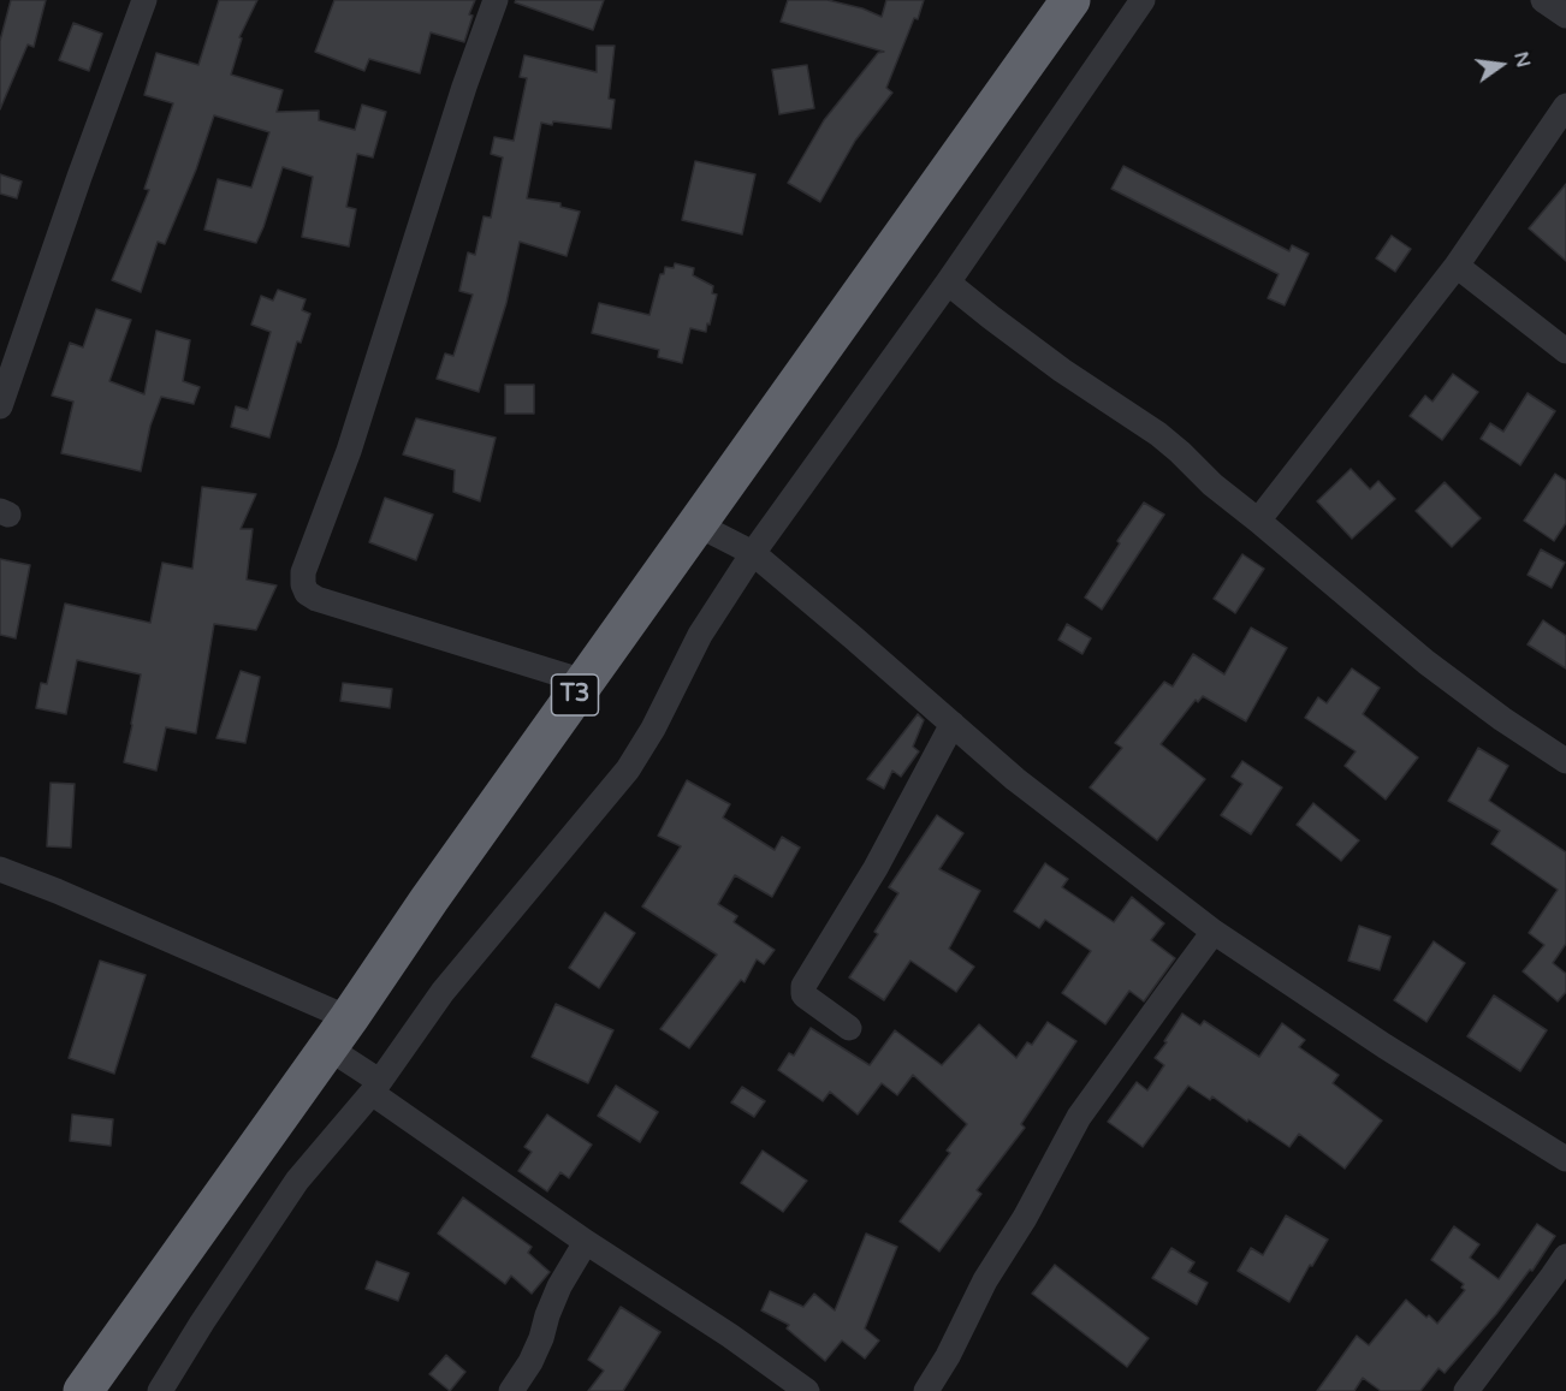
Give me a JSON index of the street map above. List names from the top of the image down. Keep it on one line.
{"streets":{"highway":["T3"]},"north":"right"}
